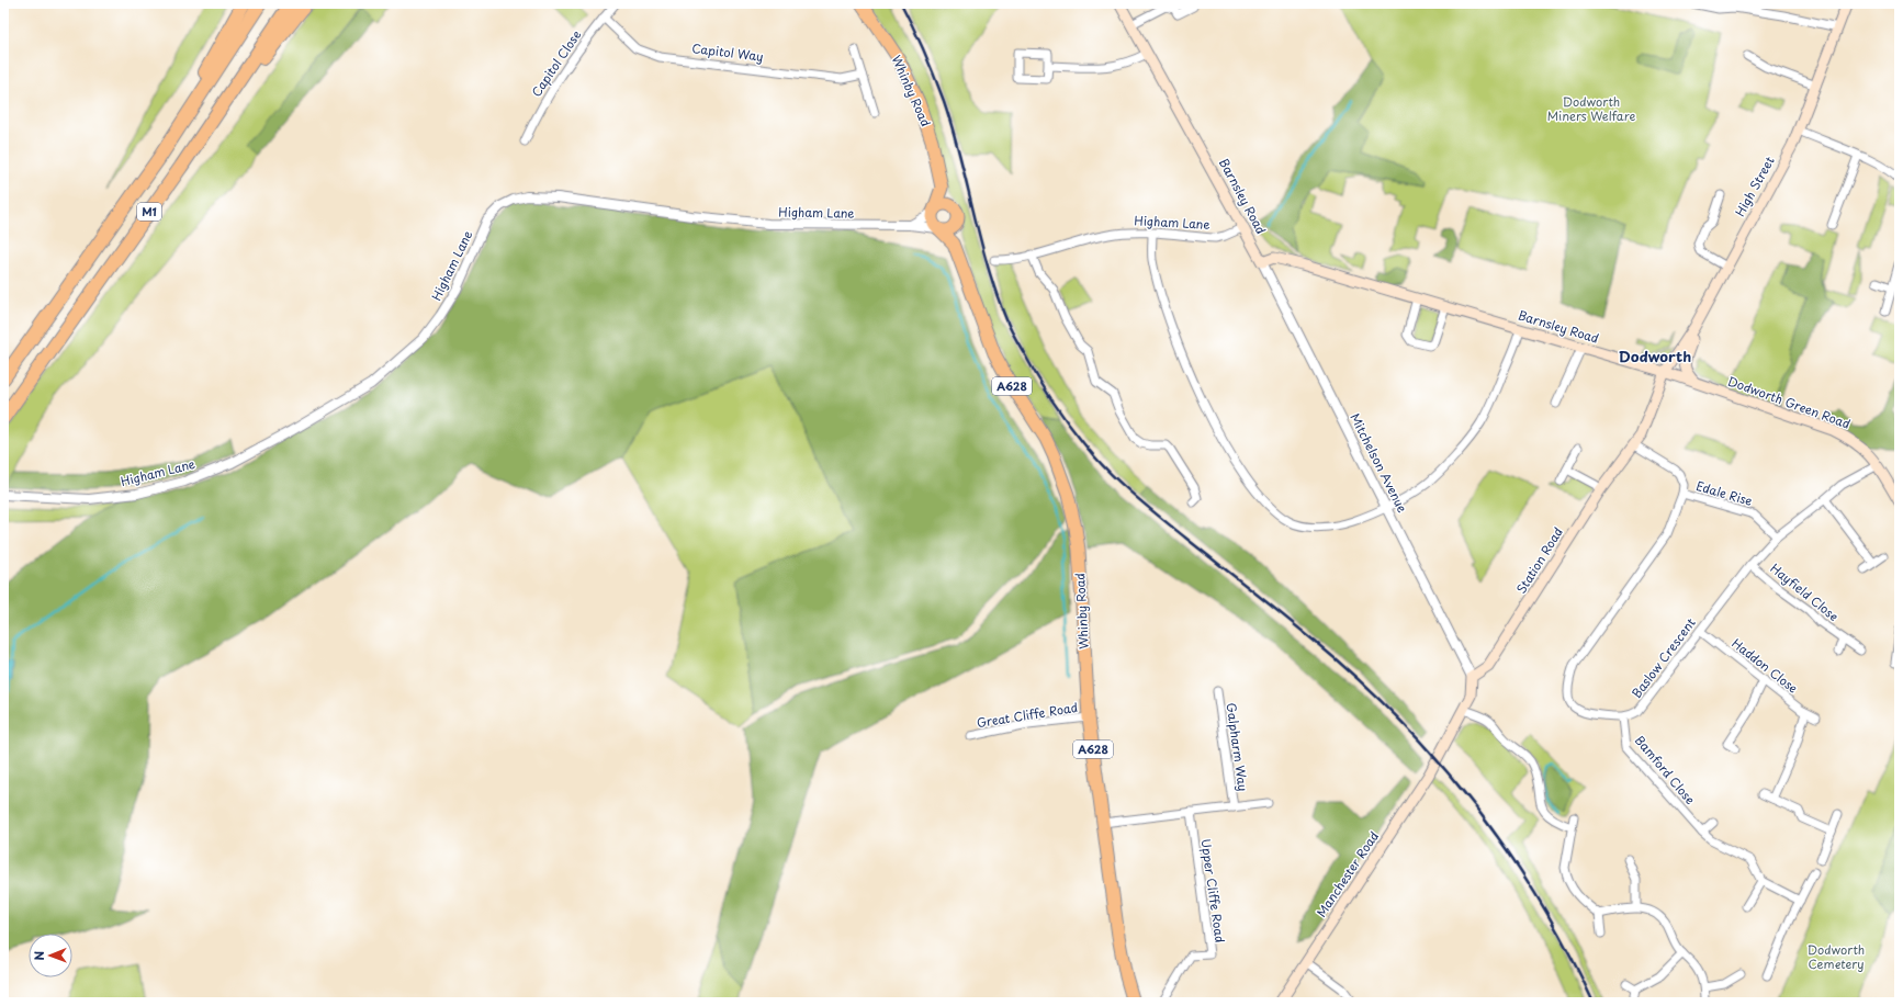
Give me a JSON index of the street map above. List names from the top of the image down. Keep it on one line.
{"streets":{"highway":["Whinby Road","M1","A628"],"main road":["High Street","Barnsley Road","Dodworth Green Road","Station Road","Manchester Road"],"street":["Capitol Way","Capitol Close","Higham Lane","Mitchelson Avenue","Edale Rise","Hayfield Close","Baslow Crescent","Haddon Close","Great Cliffe Road","Galpharm Way","Bamford Close","Upper Cliffe Road"]},"crossings":[["Capitol Way","Capitol Close"],["Whinby Road","Higham Lane"],["Whinby Road","Great Cliffe Road"],["High Street","Barnsley Road"],["High Street","Dodworth Green Road"],["High Street","Station Road"],["Barnsley Road","Higham Lane"],["Barnsley Road","Dodworth Green Road"],["Barnsley Road","Mitchelson Avenue"],["Barnsley Road","Station Road"],["Dodworth Green Road","Station Road"],["Dodworth Green Road","Baslow Crescent"],["Mitchelson Avenue","Station Road"],["Edale Rise","Baslow Crescent"],["Hayfield Close","Baslow Crescent"],["Baslow Crescent","Haddon Close"],["Baslow Crescent","Bamford Close"]],"districts":["Dodworth"],"parks":["Dodworth Miners Welfare","Dodworth Cemetery"],"north":"left"}
